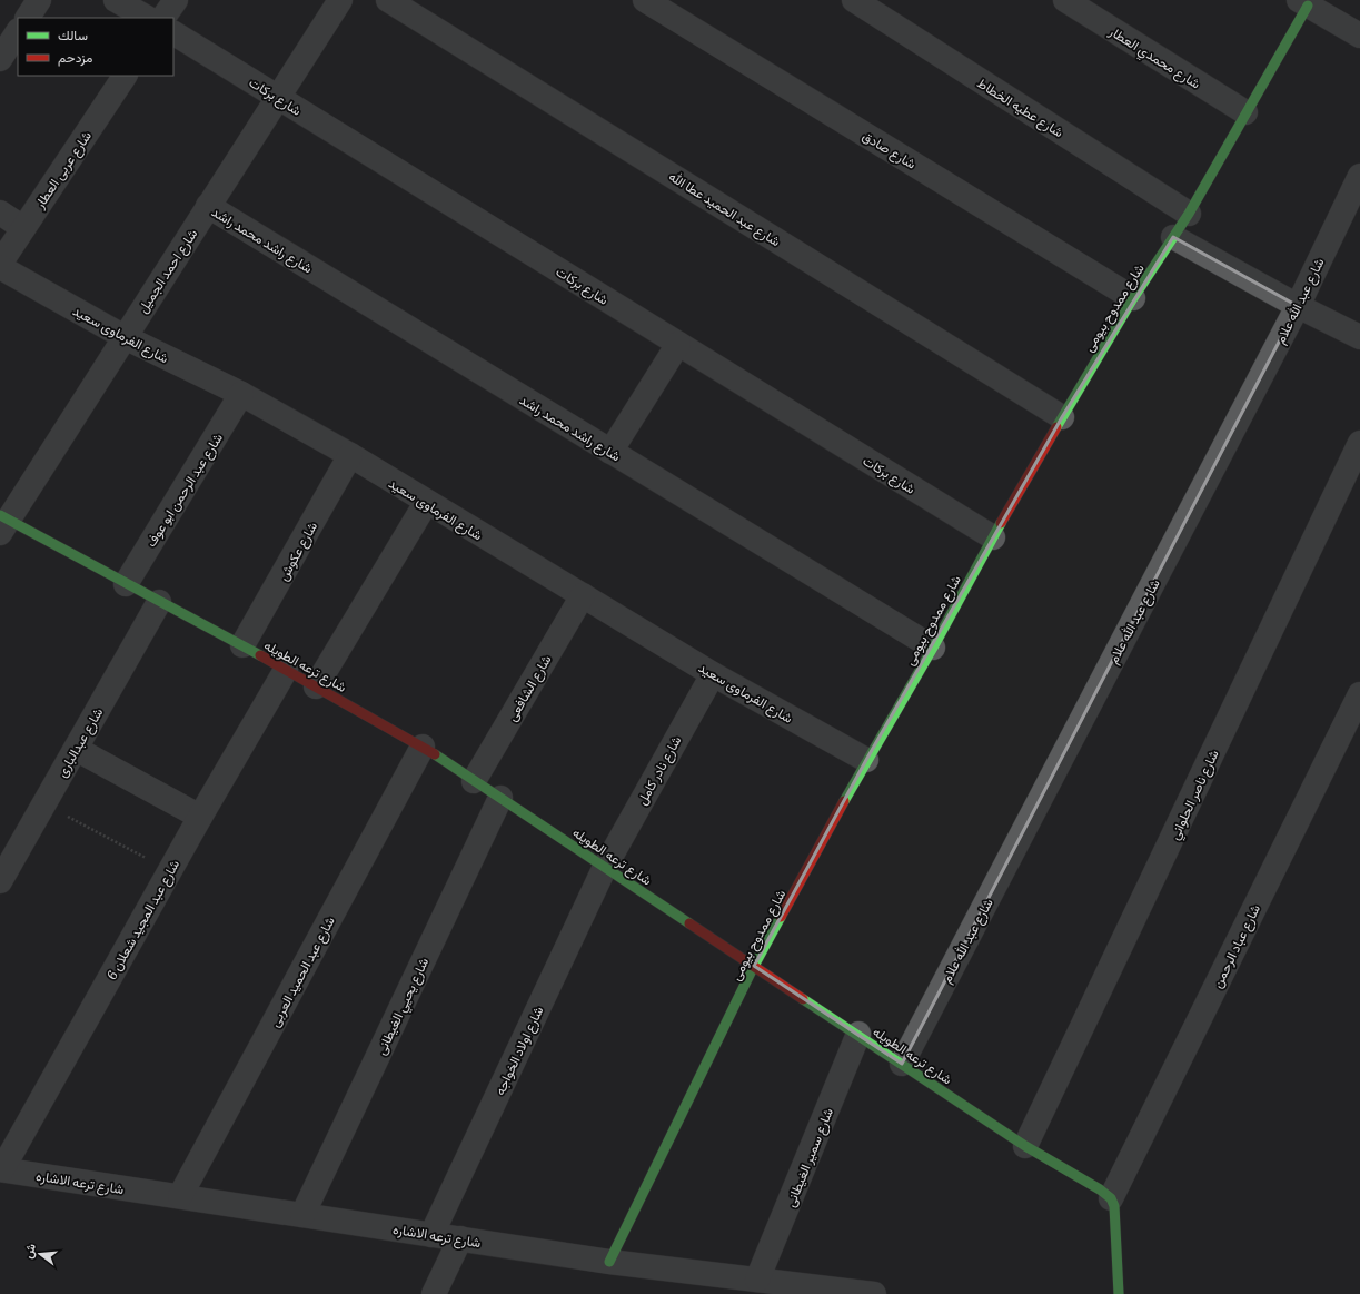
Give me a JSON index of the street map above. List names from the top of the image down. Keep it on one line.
{"streets":{"street":["شارع محمدي العطار","شارع بركات","شارع عطيه الخطاط","شارع صادق","شارع عربى العطار","شارع عبد الحميد عطا الله","شارع راشد محمد راشد","شارع احمد الجميل","شارع عبد الله علام","شارع ممدوح بيومى","شارع الفرماوى سعيد","شارع عبد الرحمن ابو عوف","شارع عكوش","شارع ترعه الطويله","شارع الشافعى","شارع عبدالبارى","شارع نادر كامل","شارع ناصر الحلواني","شارع عبد المجيد شعلان 6","شارع عباد الرحمن","شارع عبد الحميد العربى","شارع يحيي الغيطانى","شارع اولاد الخواجه","شارع سمير الغيطانى","شارع ترعه الاشاره"]},"crossings":[["شارع محمدي العطار","شارع ممدوح بيومى"],["شارع بركات","شارع احمد الجميل"],["شارع بركات","شارع ممدوح بيومى"],["شارع عطيه الخطاط","شارع ممدوح بيومى"],["شارع صادق","شارع ممدوح بيومى"],["شارع عربى العطار","شارع الفرماوى سعيد"],["شارع عبد الحميد عطا الله","شارع ممدوح بيومى"],["شارع راشد محمد راشد","شارع احمد الجميل"],["شارع راشد محمد راشد","شارع ممدوح بيومى"],["شارع احمد الجميل","شارع الفرماوى سعيد"],["شارع احمد الجميل","شارع ترعه الطويله"],["شارع عبد الله علام","شارع ترعه الطويله"],["شارع ممدوح بيومى","شارع الفرماوى سعيد"],["شارع ممدوح بيومى","شارع ترعه الطويله"],["شارع ممدوح بيومى","شارع ترعه الاشاره"],["شارع الفرماوى سعيد","شارع عبد الرحمن ابو عوف"],["شارع الفرماوى سعيد","شارع عكوش"],["شارع الفرماوى سعيد","شارع الشافعى"],["شارع الفرماوى سعيد","شارع نادر كامل"],["شارع عبد الرحمن ابو عوف","شارع ترعه الطويله"],["شارع عكوش","شارع ترعه الطويله"],["شارع ترعه الطويله","شارع الشافعى"],["شارع ترعه الطويله","شارع عبدالبارى"],["شارع ترعه الطويله","شارع نادر كامل"],["شارع ترعه الطويله","شارع ناصر الحلواني"],["شارع ترعه الطويله","شارع عبد المجيد شعلان 6"],["شارع ترعه الطويله","شارع عباد الرحمن"],["شارع ترعه الطويله","شارع عبد الحميد العربى"],["شارع ترعه الطويله","شارع يحيي الغيطانى"],["شارع ترعه الطويله","شارع اولاد الخواجه"],["شارع ترعه الطويله","شارع سمير الغيطانى"],["شارع نادر كامل","شارع اولاد الخواجه"],["شارع عبد المجيد شعلان 6","شارع ترعه الاشاره"],["شارع عبد الحميد العربى","شارع ترعه الاشاره"],["شارع يحيي الغيطانى","شارع ترعه الاشاره"],["شارع اولاد الخواجه","شارع ترعه الاشاره"],["شارع سمير الغيطانى","شارع ترعه الاشاره"]],"legend":["سالك","مزدحم"],"north":"left"}
